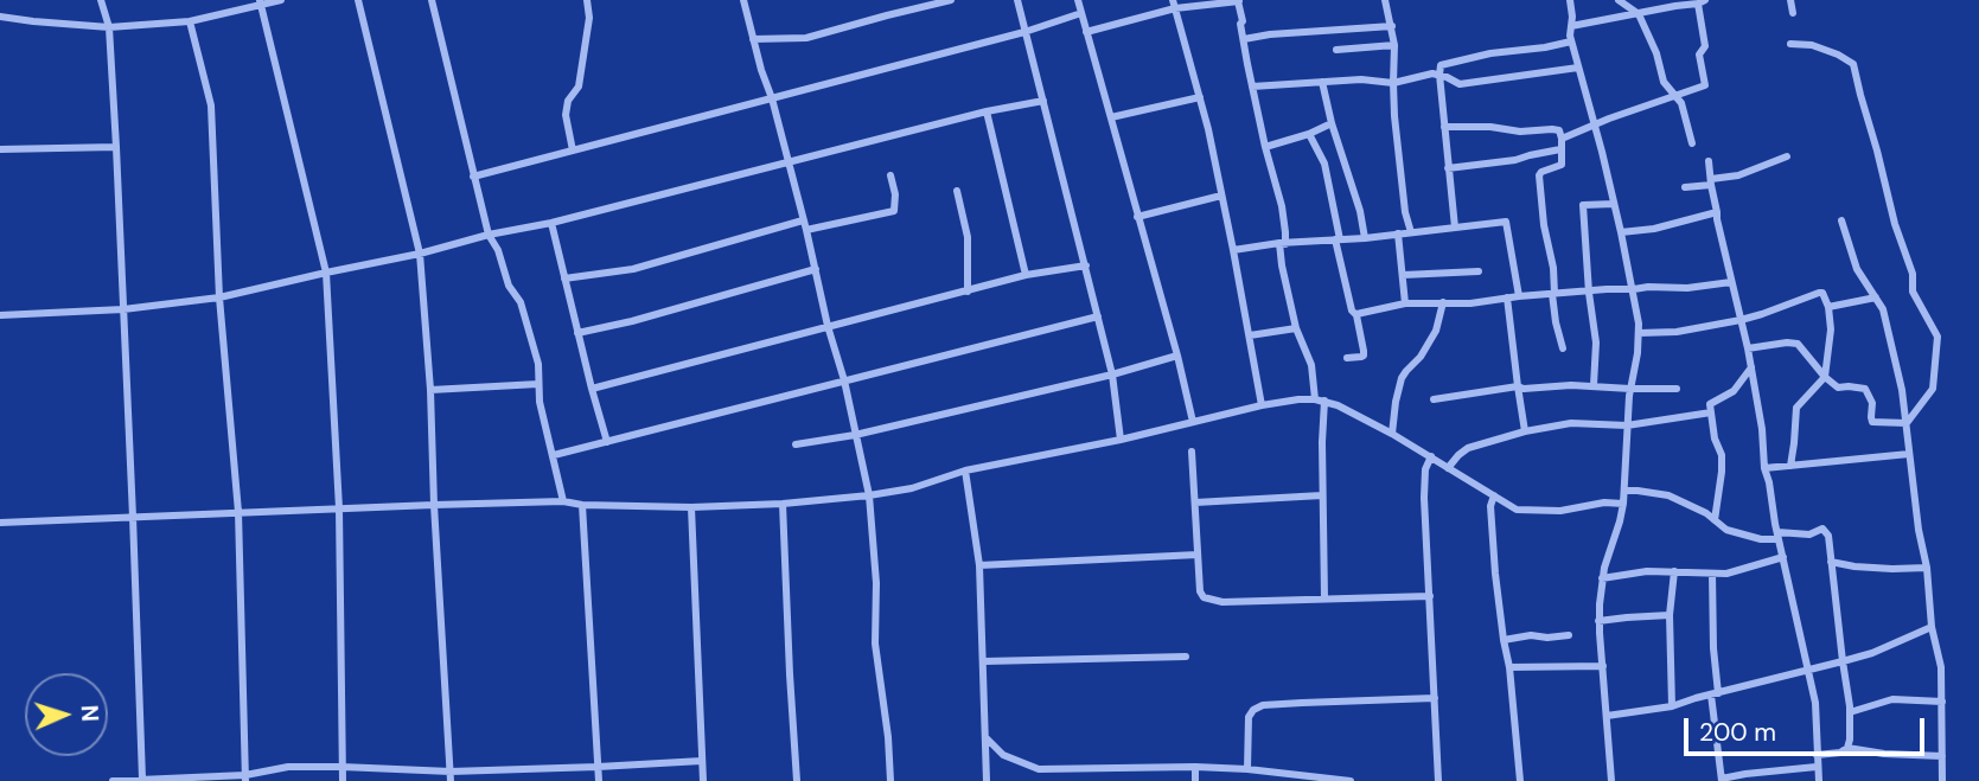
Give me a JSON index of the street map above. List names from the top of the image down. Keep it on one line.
{"scale_bar":"200 m","north":"right"}
